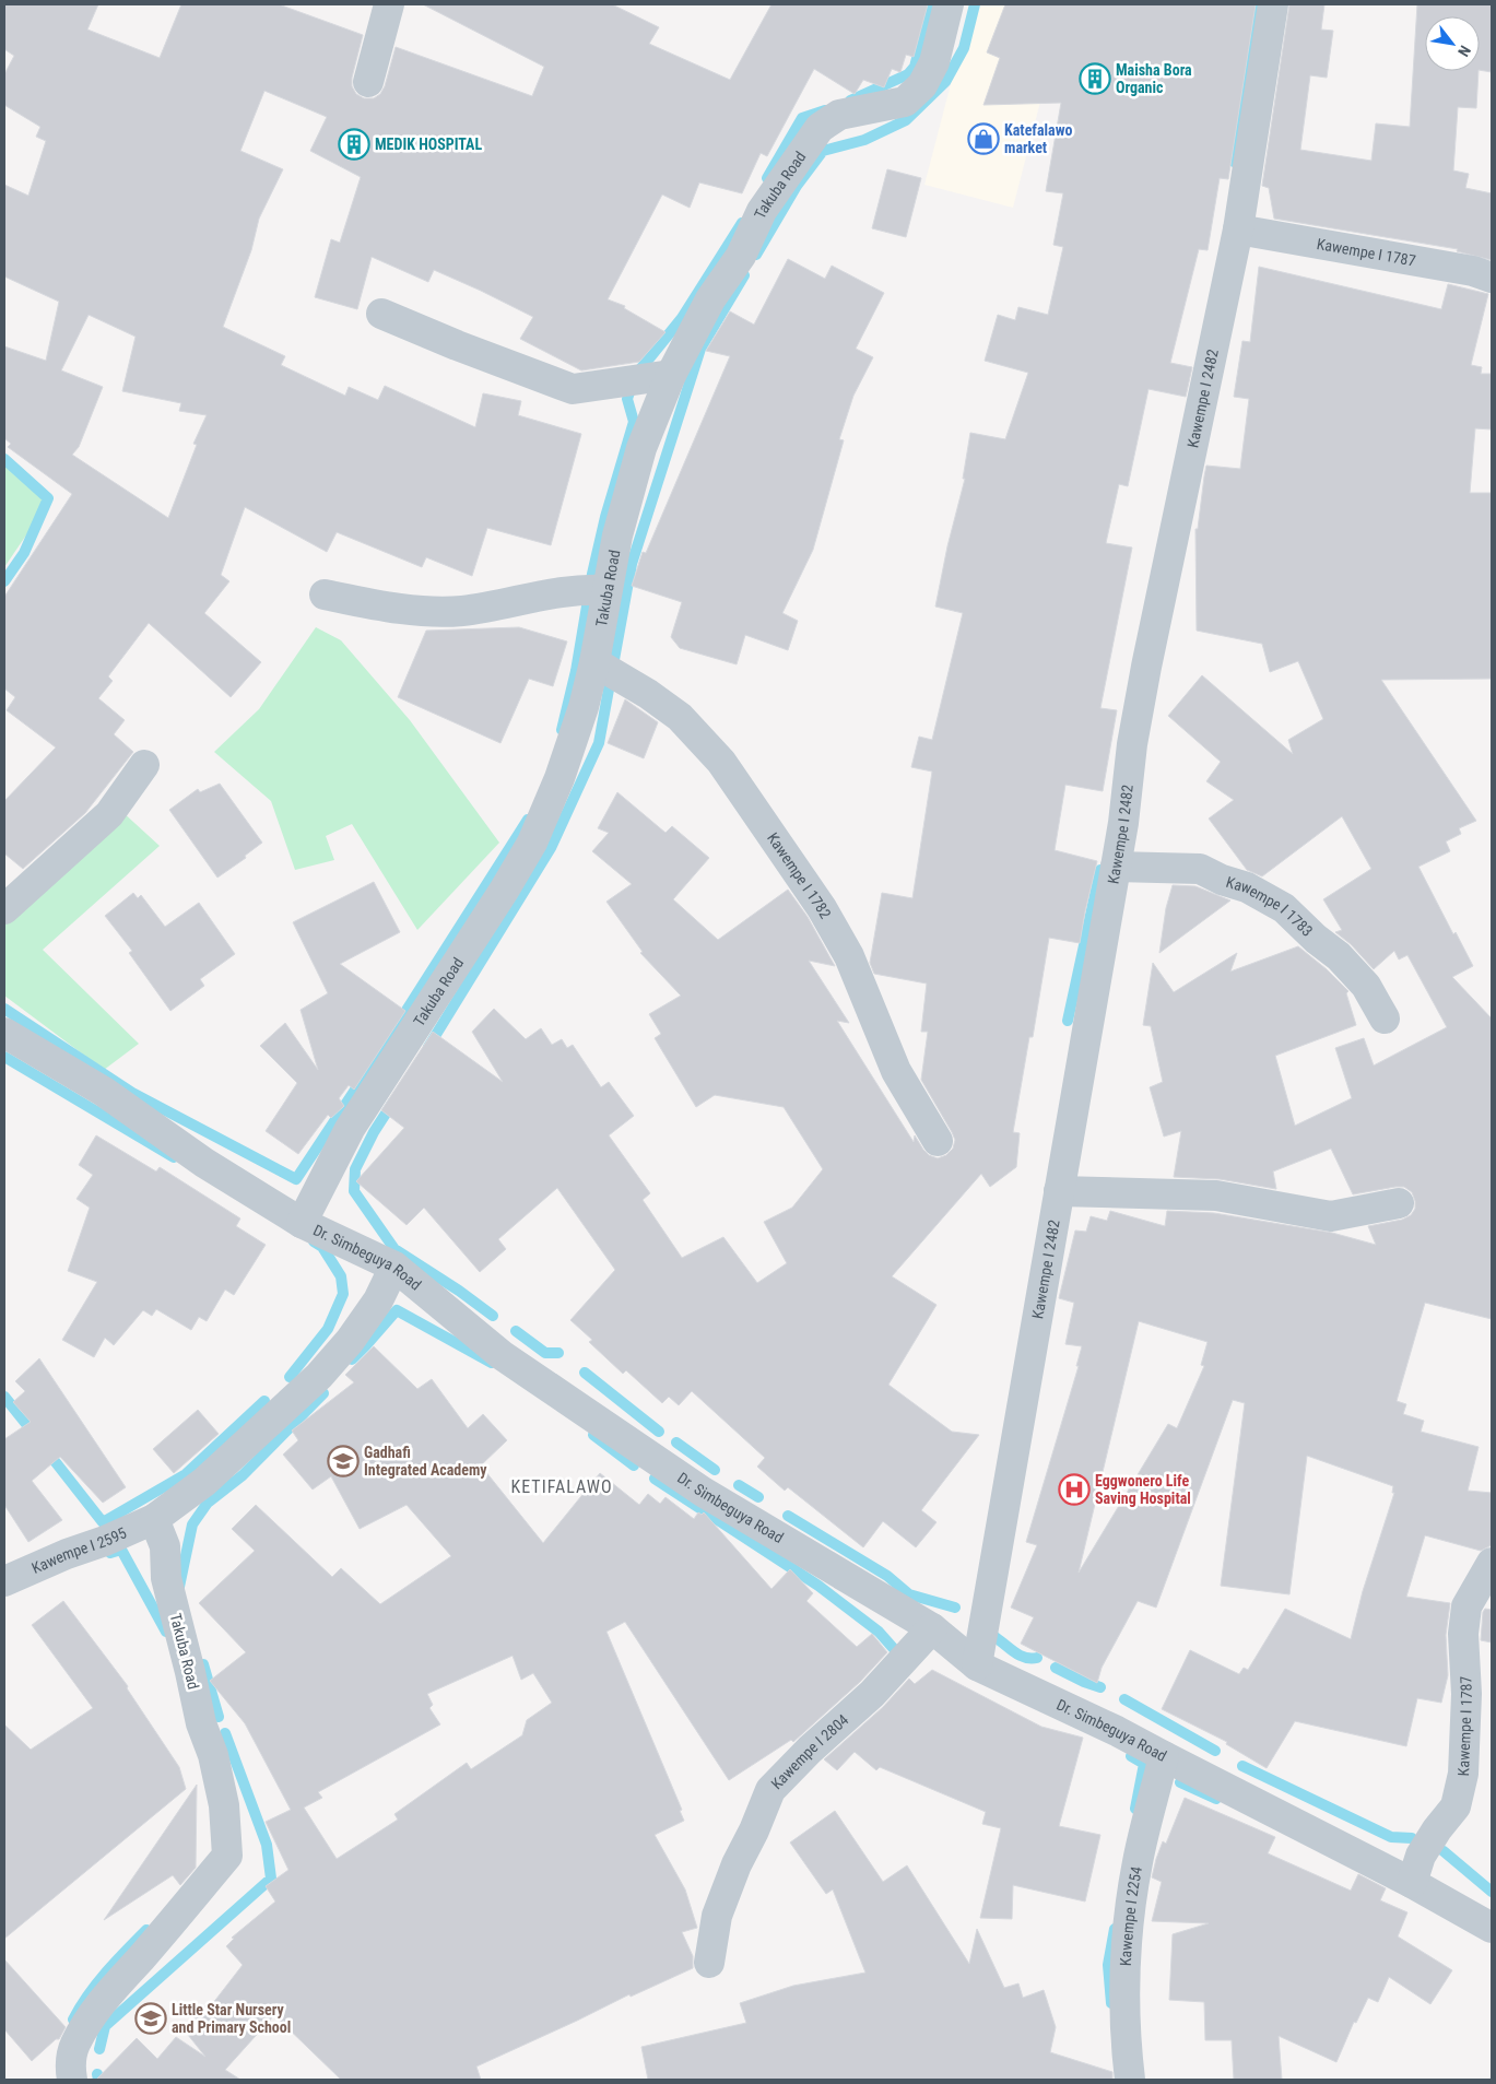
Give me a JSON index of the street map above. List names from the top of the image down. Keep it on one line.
{"streets":{"street":["Takuba Road","Kawempe I 1787","Kawempe I 2482","Kawempe I 1782","Kawempe I 1783","Dr. Simbeguya Road","Kawempe I 2595","Kawempe I 2804","Kawempe I 2254"]},"crossings":[["Takuba Road","Kawempe I 1782"],["Takuba Road","Dr. Simbeguya Road"],["Takuba Road","Kawempe I 2595"],["Kawempe I 1787","Kawempe I 2482"],["Kawempe I 1787","Dr. Simbeguya Road"],["Kawempe I 2482","Kawempe I 1783"],["Kawempe I 2482","Dr. Simbeguya Road"],["Dr. Simbeguya Road","Kawempe I 2804"],["Dr. Simbeguya Road","Kawempe I 2254"]],"districts":["KETIFALAWO"],"places":{"building":["Maisha Bora Organic","MEDIK HOSPITAL"],"shop":["Katefalawo market"],"school or university":["Gadhafi Integrated Academy","Little Star Nursery and Primary School"],"hospital":["Eggwonero Life Saving Hospital"]},"north":"bottom right"}
